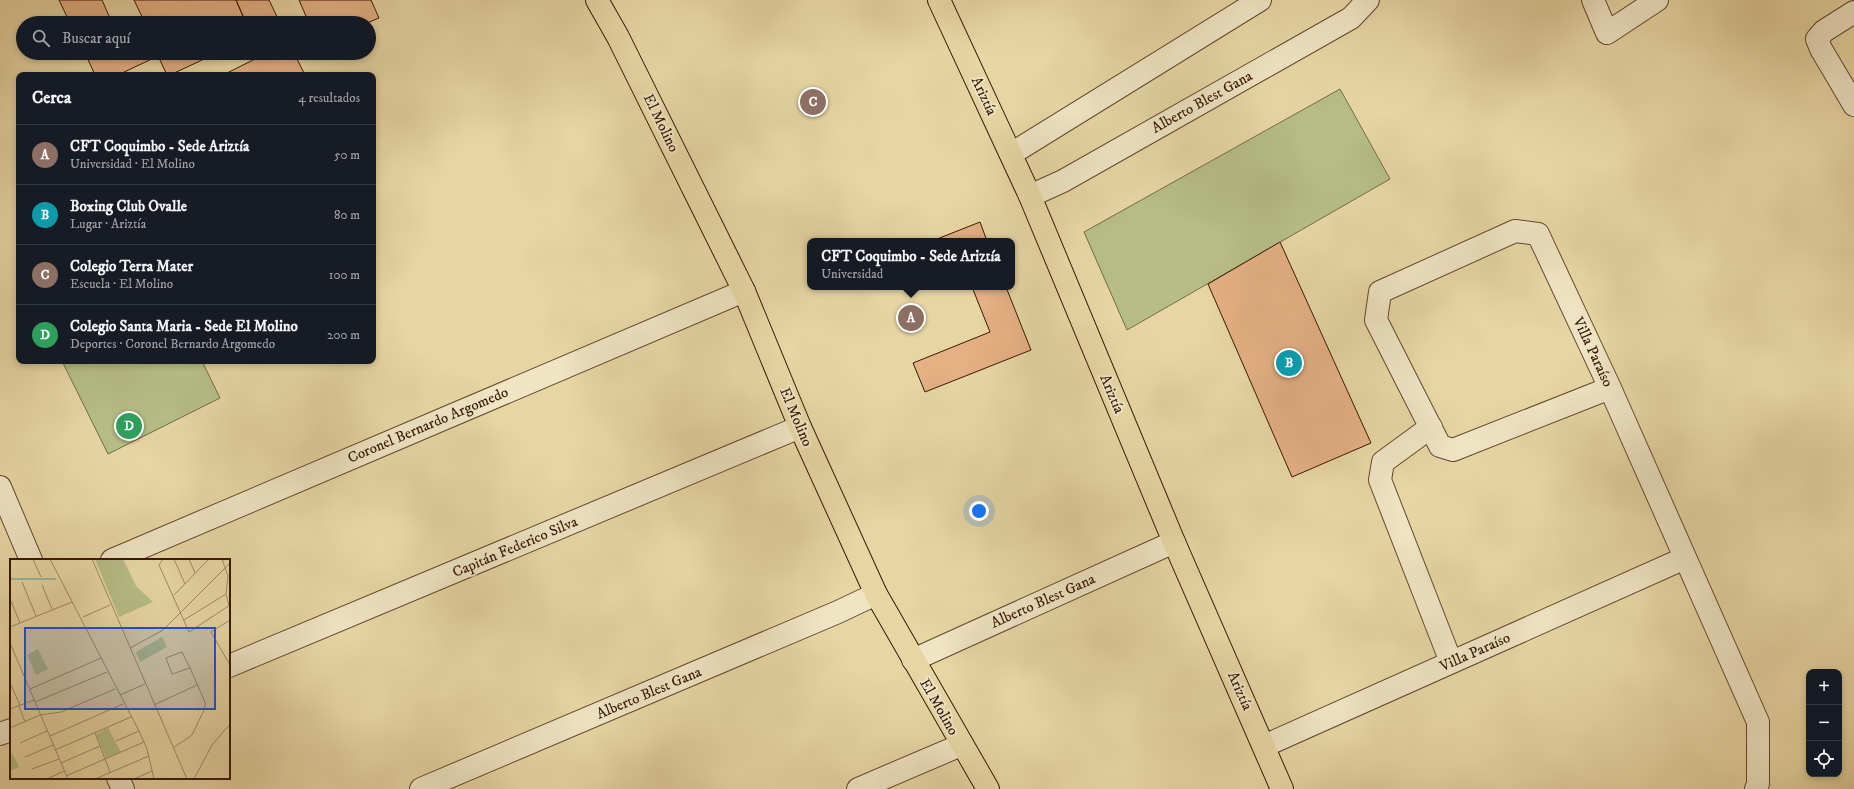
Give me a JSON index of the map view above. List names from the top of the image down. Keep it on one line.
{"streets":{"main road":["Ariztía","El Molino"],"street":["Alberto Blest Gana","Villa Paraíso","Coronel Bernardo Argomedo","Capitán Federico Silva"]},"crossings":[["Ariztía","Alberto Blest Gana"],["Ariztía","Villa Paraíso"],["Alberto Blest Gana","El Molino"],["El Molino","Coronel Bernardo Argomedo"],["El Molino","Capitán Federico Silva"]],"page":{"search":"Buscar aquí","heading":["Cerca","4 resultados"],"pins":["C","A","B","D"],"list":[{"mark":"A","name":"CFT Coquimbo - Sede Ariztía","note":"Universidad · El Molino","value":"50 m"},{"mark":"B","name":"Boxing Club Ovalle","note":"Lugar · Ariztía","value":"80 m"},{"mark":"C","name":"Colegio Terra Mater","note":"Escuela · El Molino","value":"100 m"},{"mark":"D","name":"Colegio Santa Maria - Sede El Molino","note":"Deportes · Coronel Bernardo Argomedo","value":"200 m"}],"popup":["CFT Coquimbo - Sede Ariztía","Universidad"],"map_buttons":["+","−"]}}
